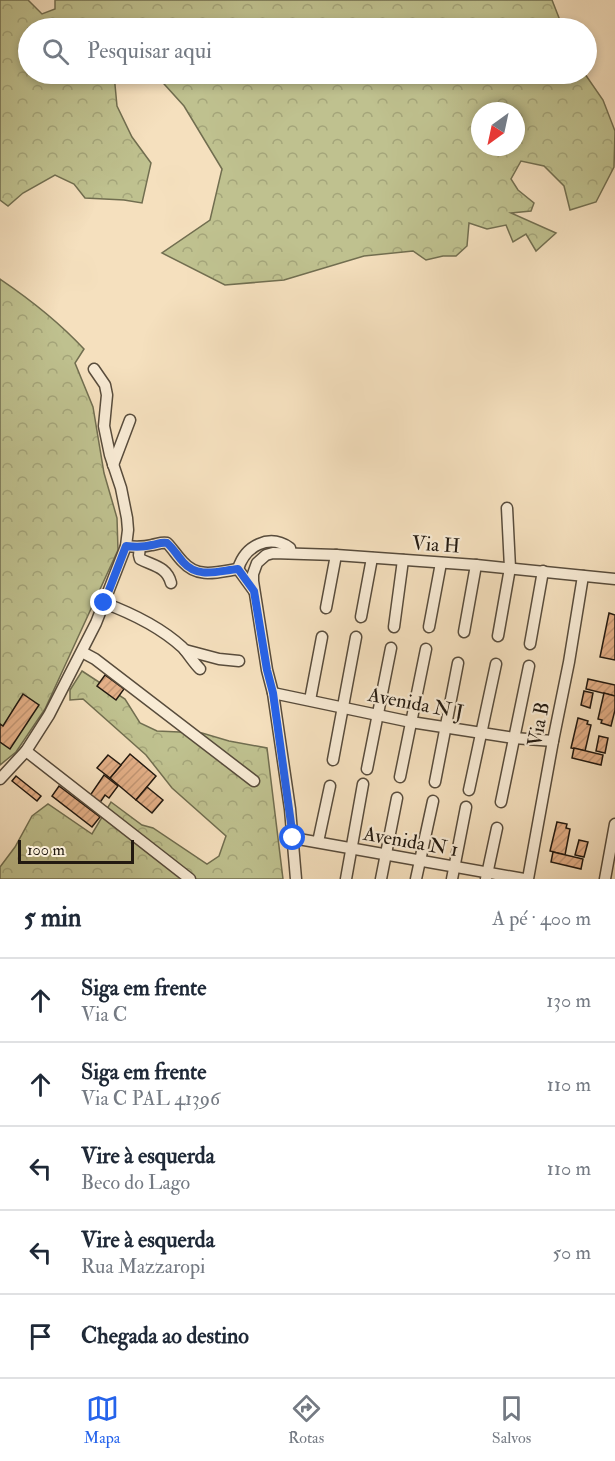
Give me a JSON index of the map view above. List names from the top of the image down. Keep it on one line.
{"streets":{"street":["Via H","Avenida N J","Via B","Avenida N 1"]},"crossings":[["Via H","Via B"],["Avenida N J","Via B"],["Via B","Avenida N 1"]],"scale_bar":"100 m","north":"bottom left","page":{"search":"Pesquisar aqui","scale":"100 m","heading":["5 min","A pé · 400 m"],"list":[["Siga em frente","Via C","130 m"],["Siga em frente","Via C PAL 41396","110 m"],["Vire à esquerda","Beco do Lago","110 m"],["Vire à esquerda","Rua Mazzaropi","50 m"],"Chegada ao destino"],"nav":["Mapa","Rotas","Salvos"]}}
